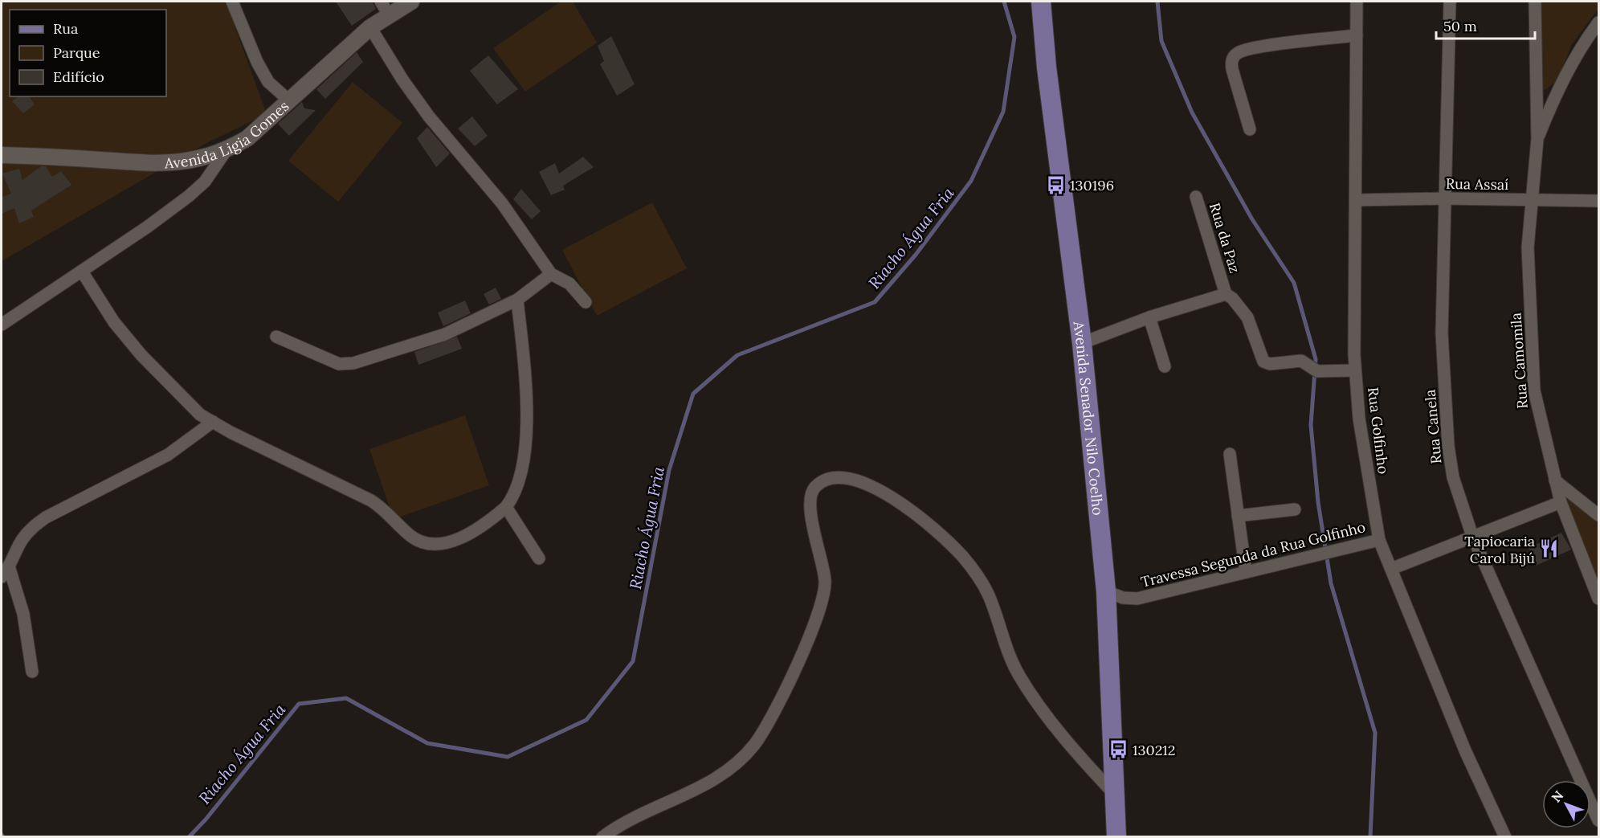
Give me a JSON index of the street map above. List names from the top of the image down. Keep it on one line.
{"streets":{"main road":["Avenida Senador Nilo Coelho"],"street":["Avenida Ligia Gomes","Rua Assaí","Rua da Paz","Rua Camomila","Rua Canela","Rua Golfinho","Travessa Segunda da Rua Golfinho"]},"crossings":[["Rua Assaí","Rua Camomila"],["Rua Assaí","Rua Canela"],["Rua Assaí","Rua Golfinho"],["Rua da Paz","Avenida Senador Nilo Coelho"],["Avenida Senador Nilo Coelho","Travessa Segunda da Rua Golfinho"],["Rua Golfinho","Travessa Segunda da Rua Golfinho"]],"water":["Riacho Água Fria"],"places":{"bus stop":["130196","130212"],"restaurant":["Tapiocaria Carol Bijú"]},"legend":["Rua","Parque","Edifício"],"scale_bar":"50 m","north":"top left"}
